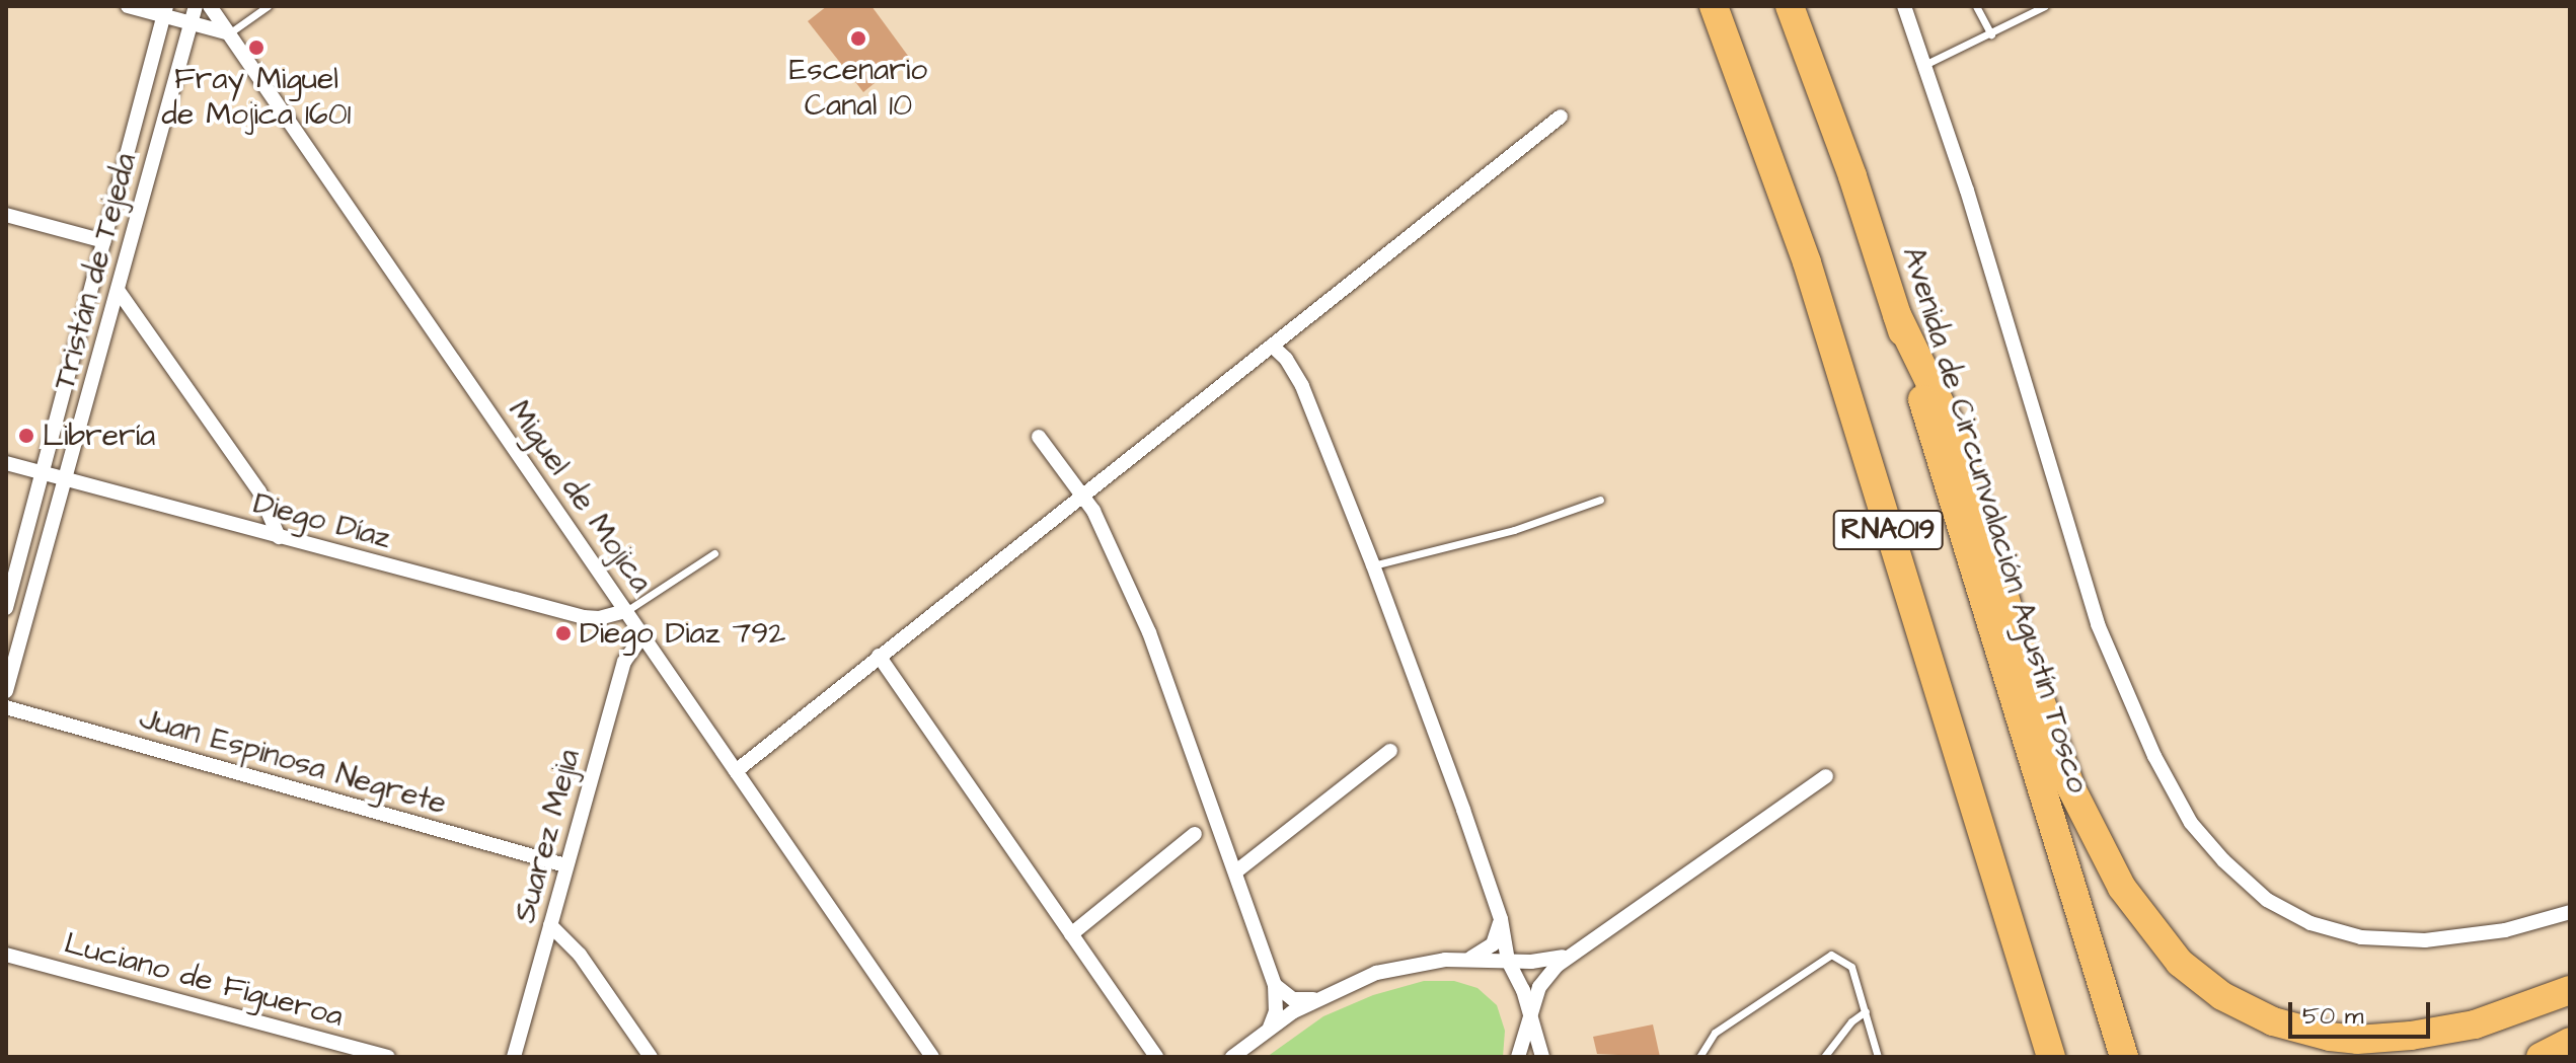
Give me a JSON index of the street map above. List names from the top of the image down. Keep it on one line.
{"streets":{"highway":["Avenida de Circunvalación Agustín Tosco","RNA019"],"street":["Tristán de Tejeda","Miguel de Mojica","Diego Díaz","Juan Espinosa Negrete","Suarez Mejia","Luciano de Figueroa"]},"crossings":[["Tristán de Tejeda","Diego Díaz"],["Miguel de Mojica","Diego Díaz"],["Miguel de Mojica","Suarez Mejia"],["Juan Espinosa Negrete","Suarez Mejia"]],"places":["Escenario Canal 10","Fray Miguel de Mojica 1601","Librería","Diego Diaz 792"],"scale_bar":"50 m"}
